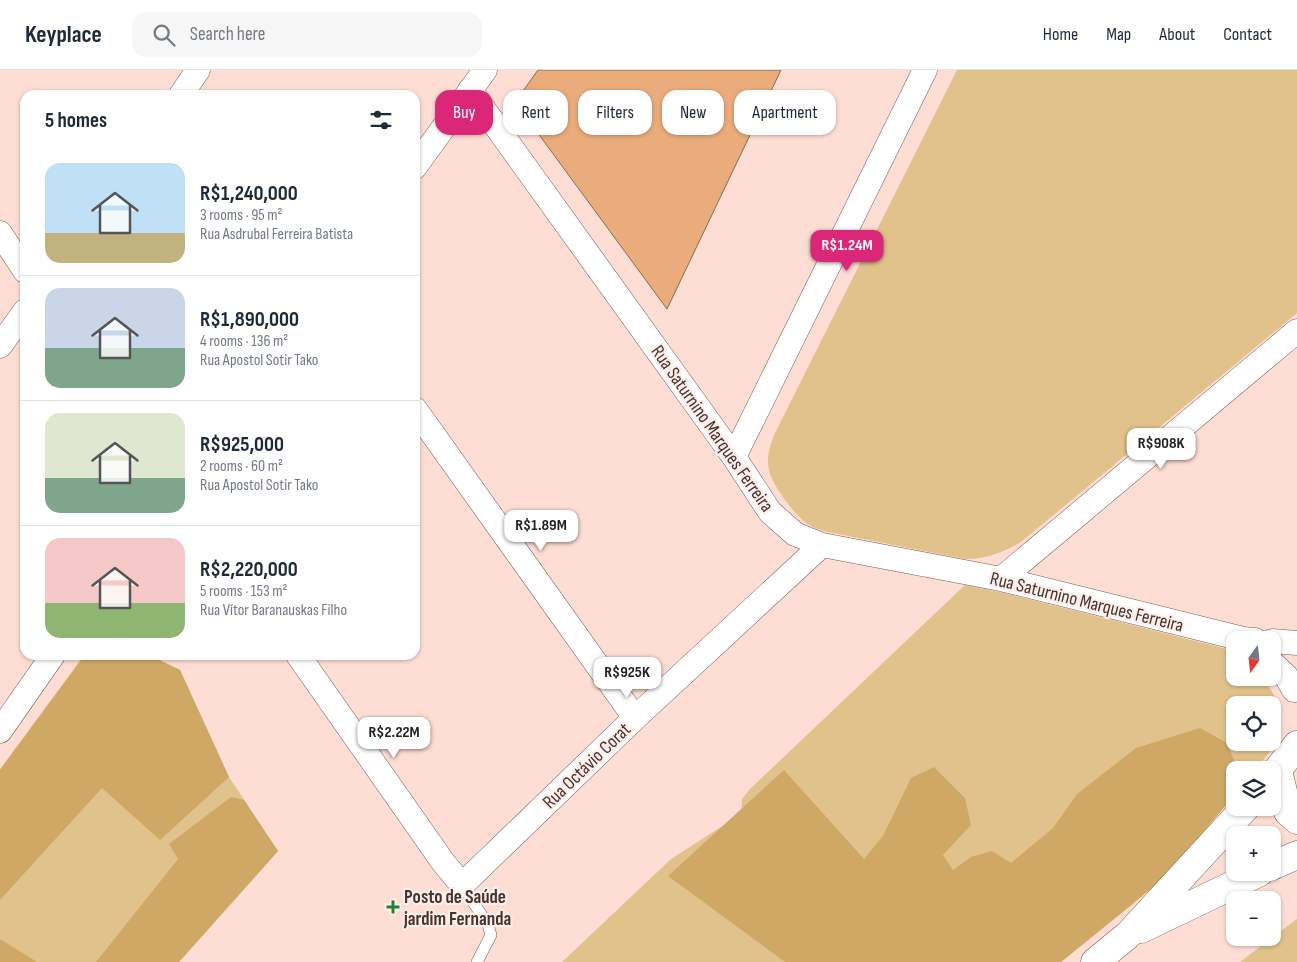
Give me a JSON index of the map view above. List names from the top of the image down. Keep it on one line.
{"streets":{"street":["Rua Saturnino Marques Ferreira","Rua Octávio Corat"]},"crossings":[["Rua Saturnino Marques Ferreira","Rua Octávio Corat"]],"places":{"health":["Posto de Saúde jardim Fernanda"]},"north":"bottom","page":{"header":"Keyplace","search":"Search here","nav":["Home","Map","About","Contact"],"chip":["Buy","Rent","Filters","New","Apartment"],"heading":"5 homes","list":[{"name":"R$1,240,000","note":"3 rooms · 95 m² · Rua Asdrubal Ferreira Batista"},{"name":"R$1,890,000","note":"4 rooms · 136 m² · Rua Apostol Sotir Tako"},{"name":"R$925,000","note":"2 rooms · 60 m² · Rua Apostol Sotir Tako"},{"name":"R$2,220,000","note":"5 rooms · 153 m² · Rua Vítor Baranauskas Filho"}],"price":["R$1.24M","R$908K","R$1.89M","R$925K","R$2.22M"],"map_buttons":["+","−"]}}
